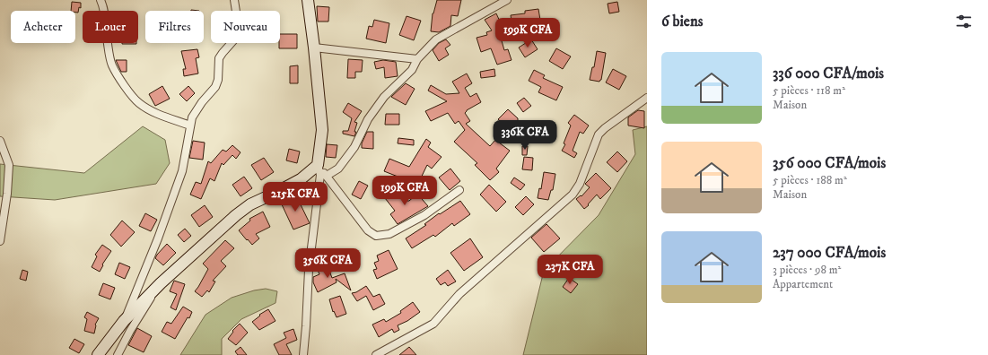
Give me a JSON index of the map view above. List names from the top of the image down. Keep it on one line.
{"page":{"heading":"6 biens","chip":["Acheter","Louer","Filtres","Nouveau"],"price":["199K CFA","336K CFA","199K CFA","215K CFA","356K CFA","237K CFA"],"list":[{"name":"336 000 CFA/mois","note":"5 pièces · 118 m² · Maison"},{"name":"356 000 CFA/mois","note":"5 pièces · 188 m² · Maison"},{"name":"237 000 CFA/mois","note":"3 pièces · 98 m² · Appartement"}]}}
